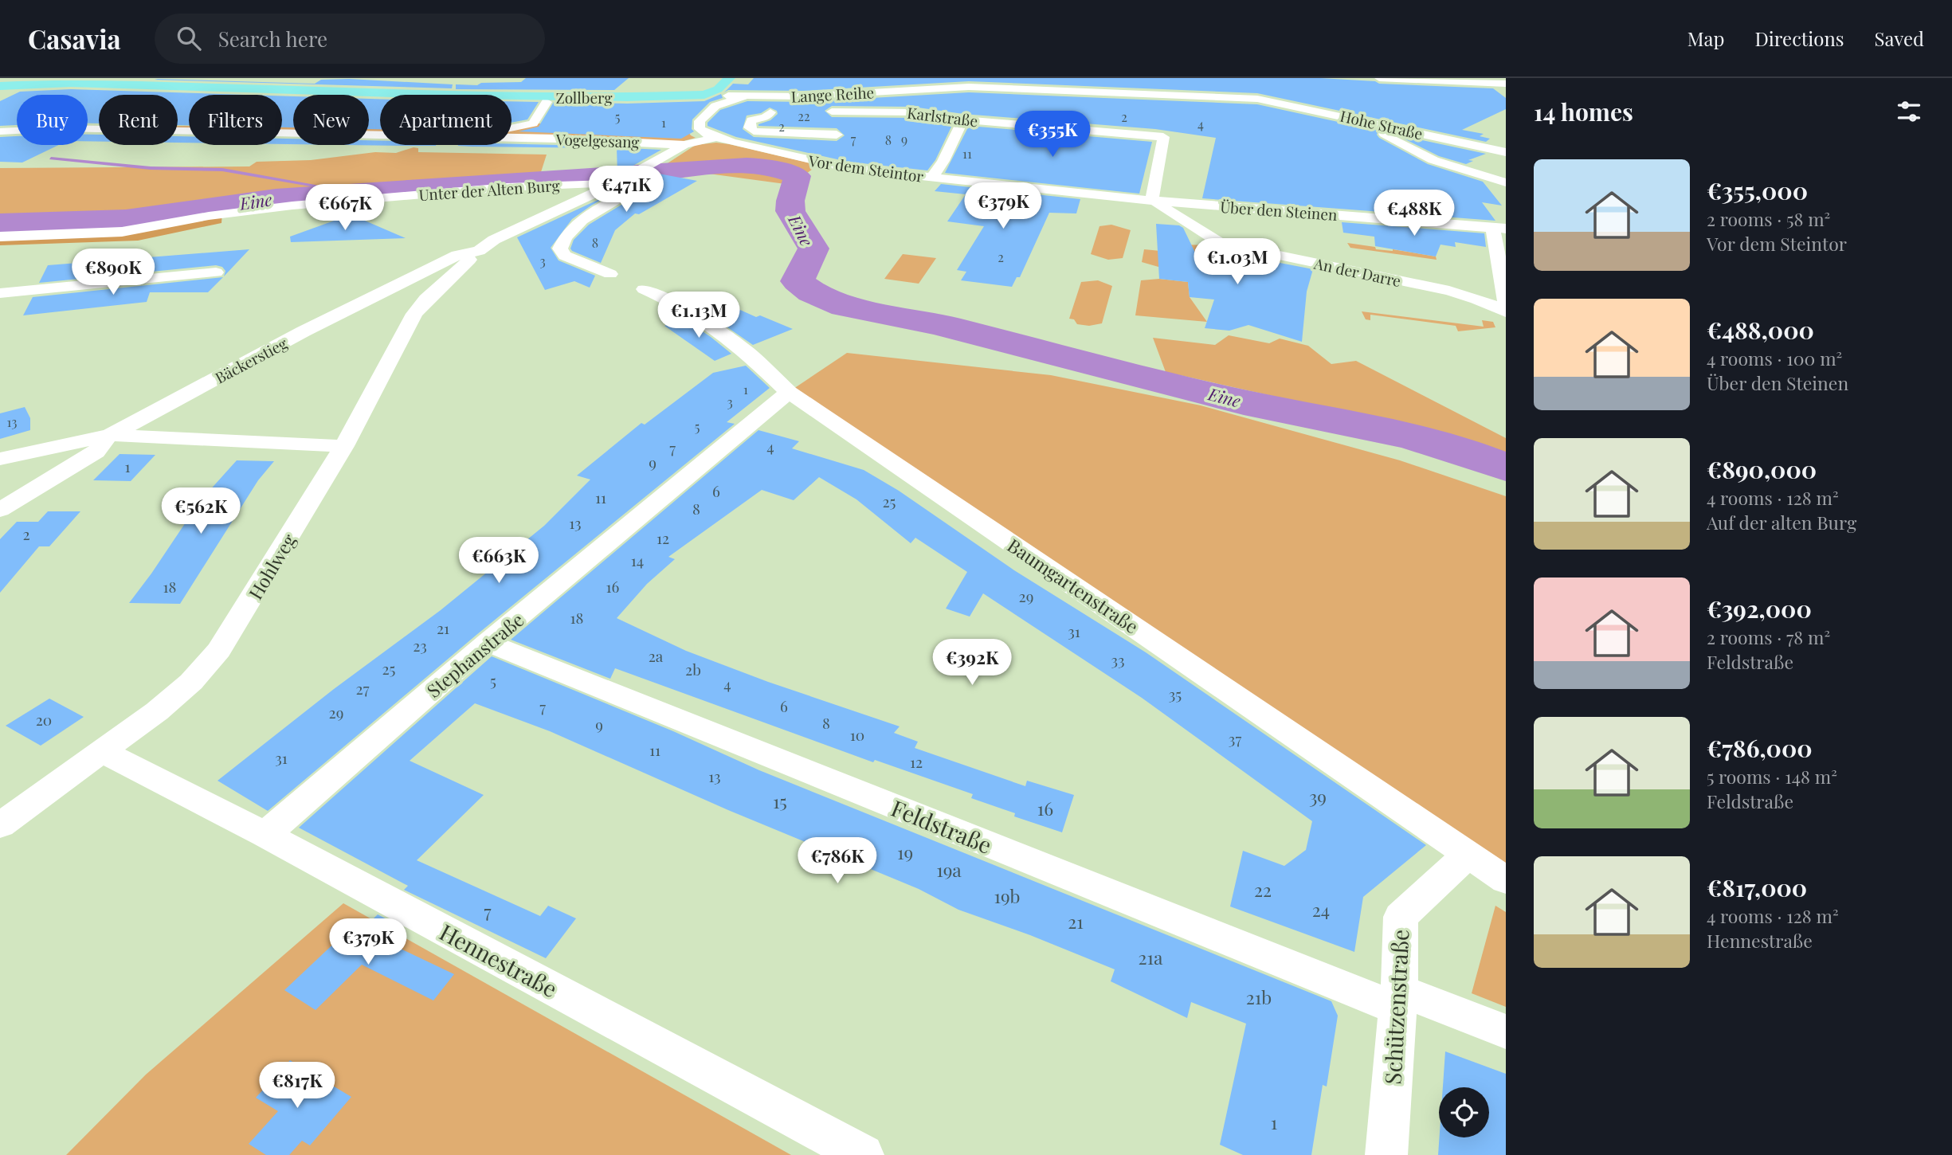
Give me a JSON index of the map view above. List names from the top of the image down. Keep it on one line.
{"streets":{"main road":["Zollberg"],"street":["Lange Reihe","Karlstraße","Hohe Straße","Vogelgesang","Vor dem Steintor","Unter der Alten Burg","Über den Steinen","An der Darre","Bäckerstieg","Hohlweg","Baumgartenstraße","Stephanstraße","Feldstraße","Hennestraße","Schützenstraße"]},"crossings":[["Lange Reihe","Zollberg"],["Lange Reihe","Hohe Straße"],["Vor dem Steintor","Über den Steinen"],["Vor dem Steintor","An der Darre"],["Über den Steinen","An der Darre"],["Bäckerstieg","Hohlweg"],["Hohlweg","Hennestraße"],["Baumgartenstraße","Stephanstraße"],["Baumgartenstraße","Schützenstraße"],["Stephanstraße","Feldstraße"],["Stephanstraße","Hennestraße"],["Feldstraße","Schützenstraße"]],"water":["Eine"],"house_numbers":["22","5","2","1","4","2","7","9","8","11","8","2","3","1","3","13","5","4","7","9","1","6","11","25","8","13","2","12","14","18","16","29","18","21","31","23","2a","33","25","2b","5","4","27","35","6","7","29","20","8","9","10","37","11","31","12","13","39","15","16","19","19a","22","19b","24","7","21","21a","21b","1"],"page":{"header":"Casavia","search":"Search here","nav":["Map","Directions","Saved"],"heading":"14 homes","chip":["Buy","Rent","Filters","New","Apartment"],"price":["€355K","€471K","€379K","€667K","€488K","€1.03M","€890K","€1.13M","€562K","€663K","€392K","€786K","€379K","€817K"],"list":[{"name":"€355,000","note":"2 rooms · 58 m² · Vor dem Steintor"},{"name":"€488,000","note":"4 rooms · 100 m² · Über den Steinen"},{"name":"€890,000","note":"4 rooms · 128 m² · Auf der alten Burg"},{"name":"€392,000","note":"2 rooms · 78 m² · Feldstraße"},{"name":"€786,000","note":"5 rooms · 148 m² · Feldstraße"},{"name":"€817,000","note":"4 rooms · 128 m² · Hennestraße"}]}}
